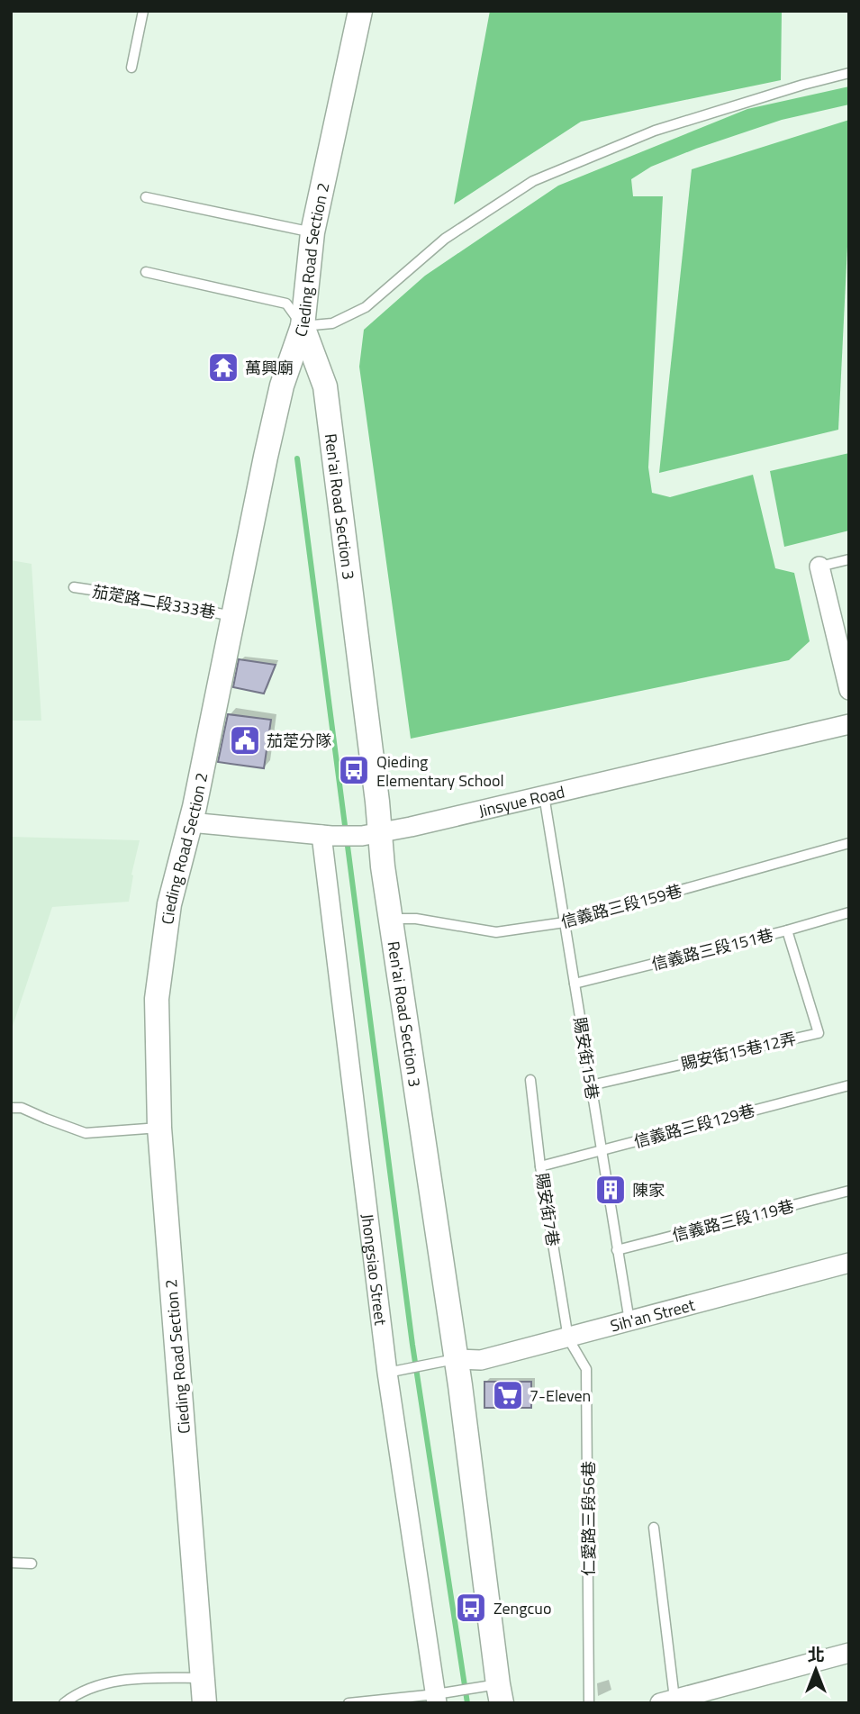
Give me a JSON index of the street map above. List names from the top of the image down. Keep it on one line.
{"streets":{"street":["Cieding Road Section 2","Ren'ai Road Section 3","Jinsyue Road","Jhongsiao Street","Sih'an Street"],"lane":["茄萣路二段333巷","信義路三段159巷","信義路三段151巷","賜安街15巷12弄","賜安街15巷","信義路三段129巷","賜安街7巷","信義路三段119巷","仁愛路三段56巷"]},"crossings":[["Cieding Road Section 2","Ren'ai Road Section 3"],["Cieding Road Section 2","茄萣路二段333巷"],["Cieding Road Section 2","Jinsyue Road"],["Ren'ai Road Section 3","Jinsyue Road"],["Ren'ai Road Section 3","信義路三段159巷"],["Ren'ai Road Section 3","Sih'an Street"],["Jinsyue Road","賜安街15巷"],["Jinsyue Road","Jhongsiao Street"],["信義路三段159巷","賜安街15巷"],["信義路三段151巷","賜安街15巷12弄"],["信義路三段151巷","賜安街15巷"],["賜安街15巷12弄","賜安街15巷"],["賜安街15巷","信義路三段129巷"],["賜安街15巷","信義路三段119巷"],["賜安街15巷","Sih'an Street"],["信義路三段129巷","賜安街7巷"],["賜安街7巷","Sih'an Street"],["賜安街7巷","仁愛路三段56巷"],["Sih'an Street","仁愛路三段56巷"]],"places":{"temple":["萬興廟"],"public building":["茄萣分隊"],"bus stop":["Qieding Elementary School","Zengcuo"],"building":["陳家"],"supermarket":["7-Eleven"]},"north":"top"}
